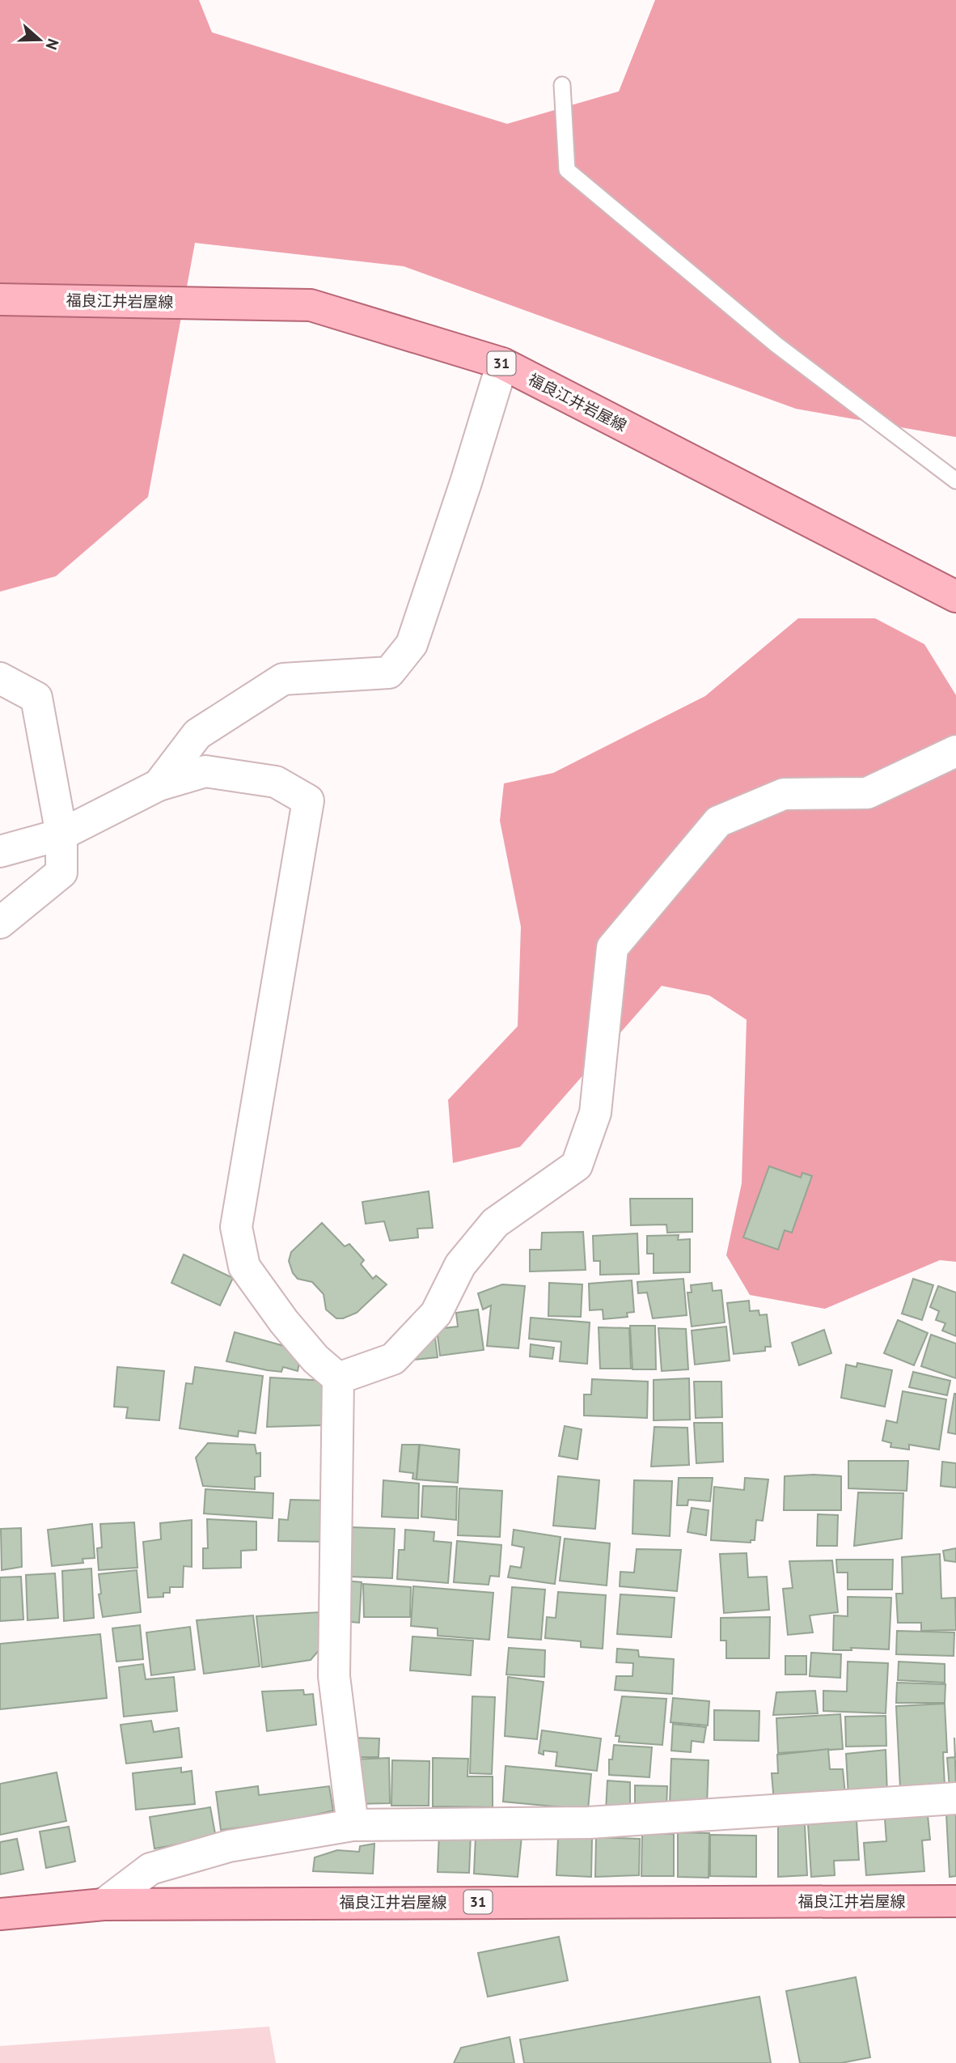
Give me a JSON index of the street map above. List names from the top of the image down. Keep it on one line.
{"streets":{"main road":["福良江井岩屋線","31"]},"north":"right"}
